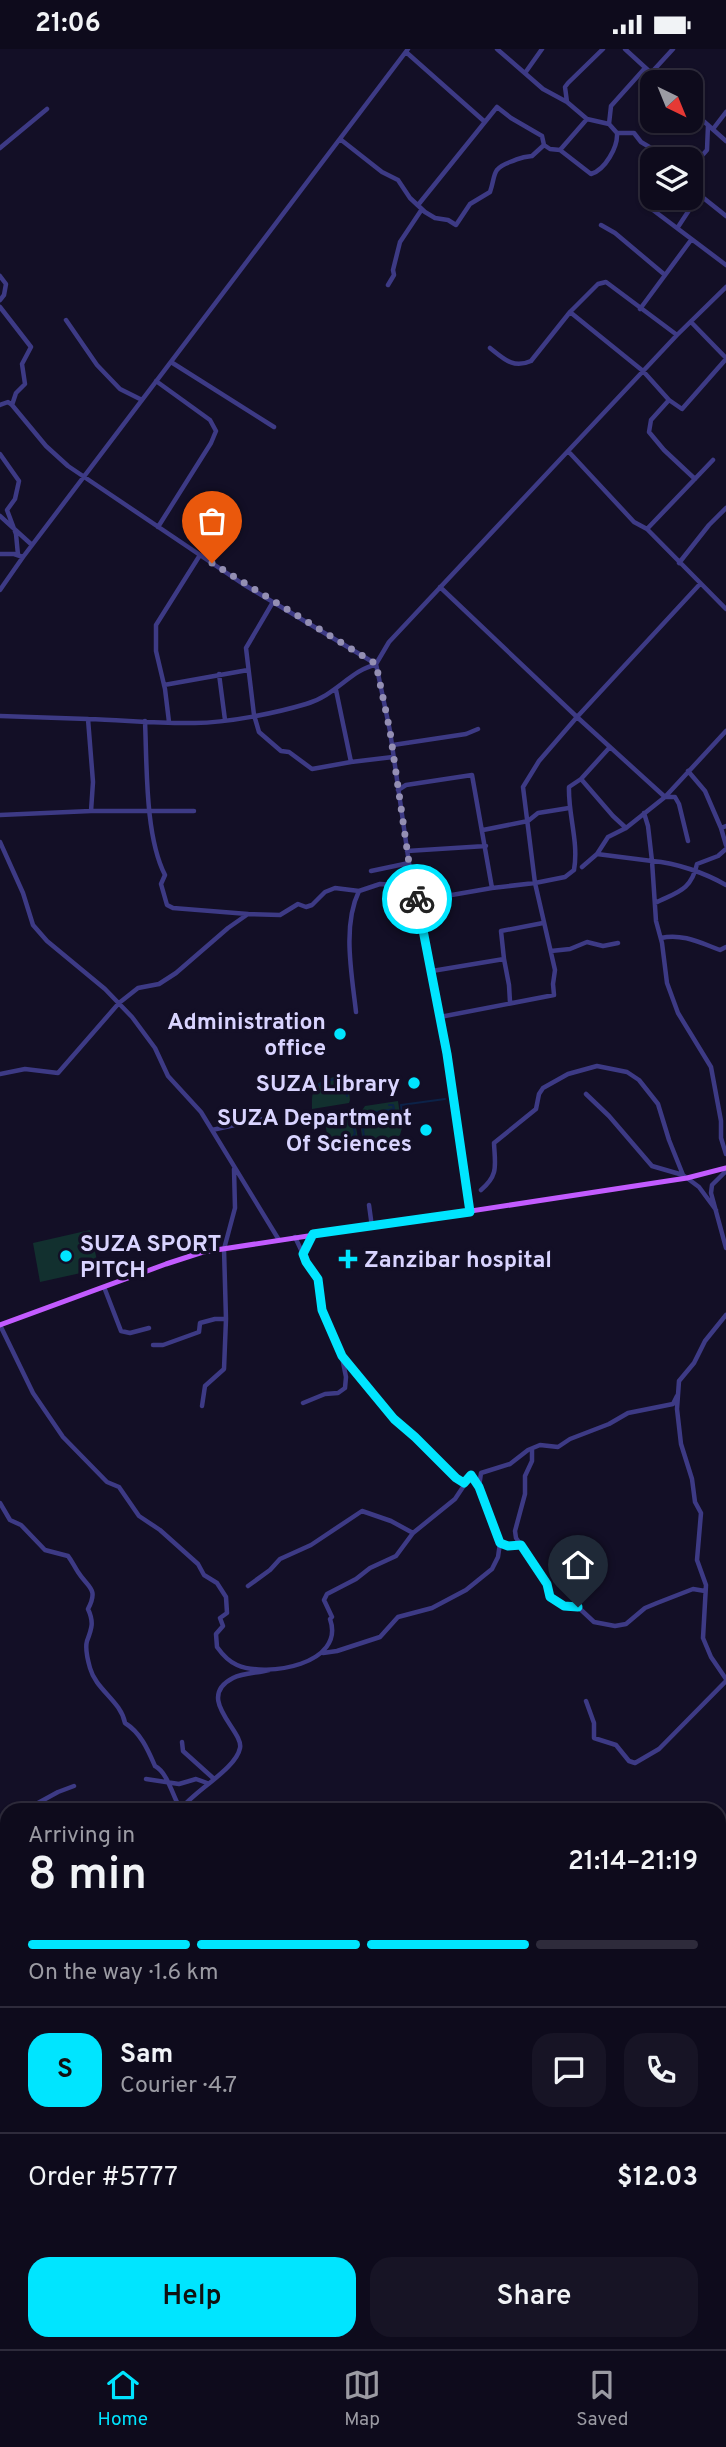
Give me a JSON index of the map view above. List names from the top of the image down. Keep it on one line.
{"places":{"other":["Administration office","SUZA Library","SUZA Department Of Sciences","SUZA SPORT PITCH"],"health":["Zanzibar hospital"]},"north":"bottom right","page":{"status":"21:06","heading":["8 min","Arriving in","21:14–21:19"],"panel":["Sam","Courier · 4.7","Order #5777","$12.03"],"bar":"On the way · 1.6 km","round":"S","buttons":["Help","Share"],"tabs":["Home","Map","Saved"]}}
